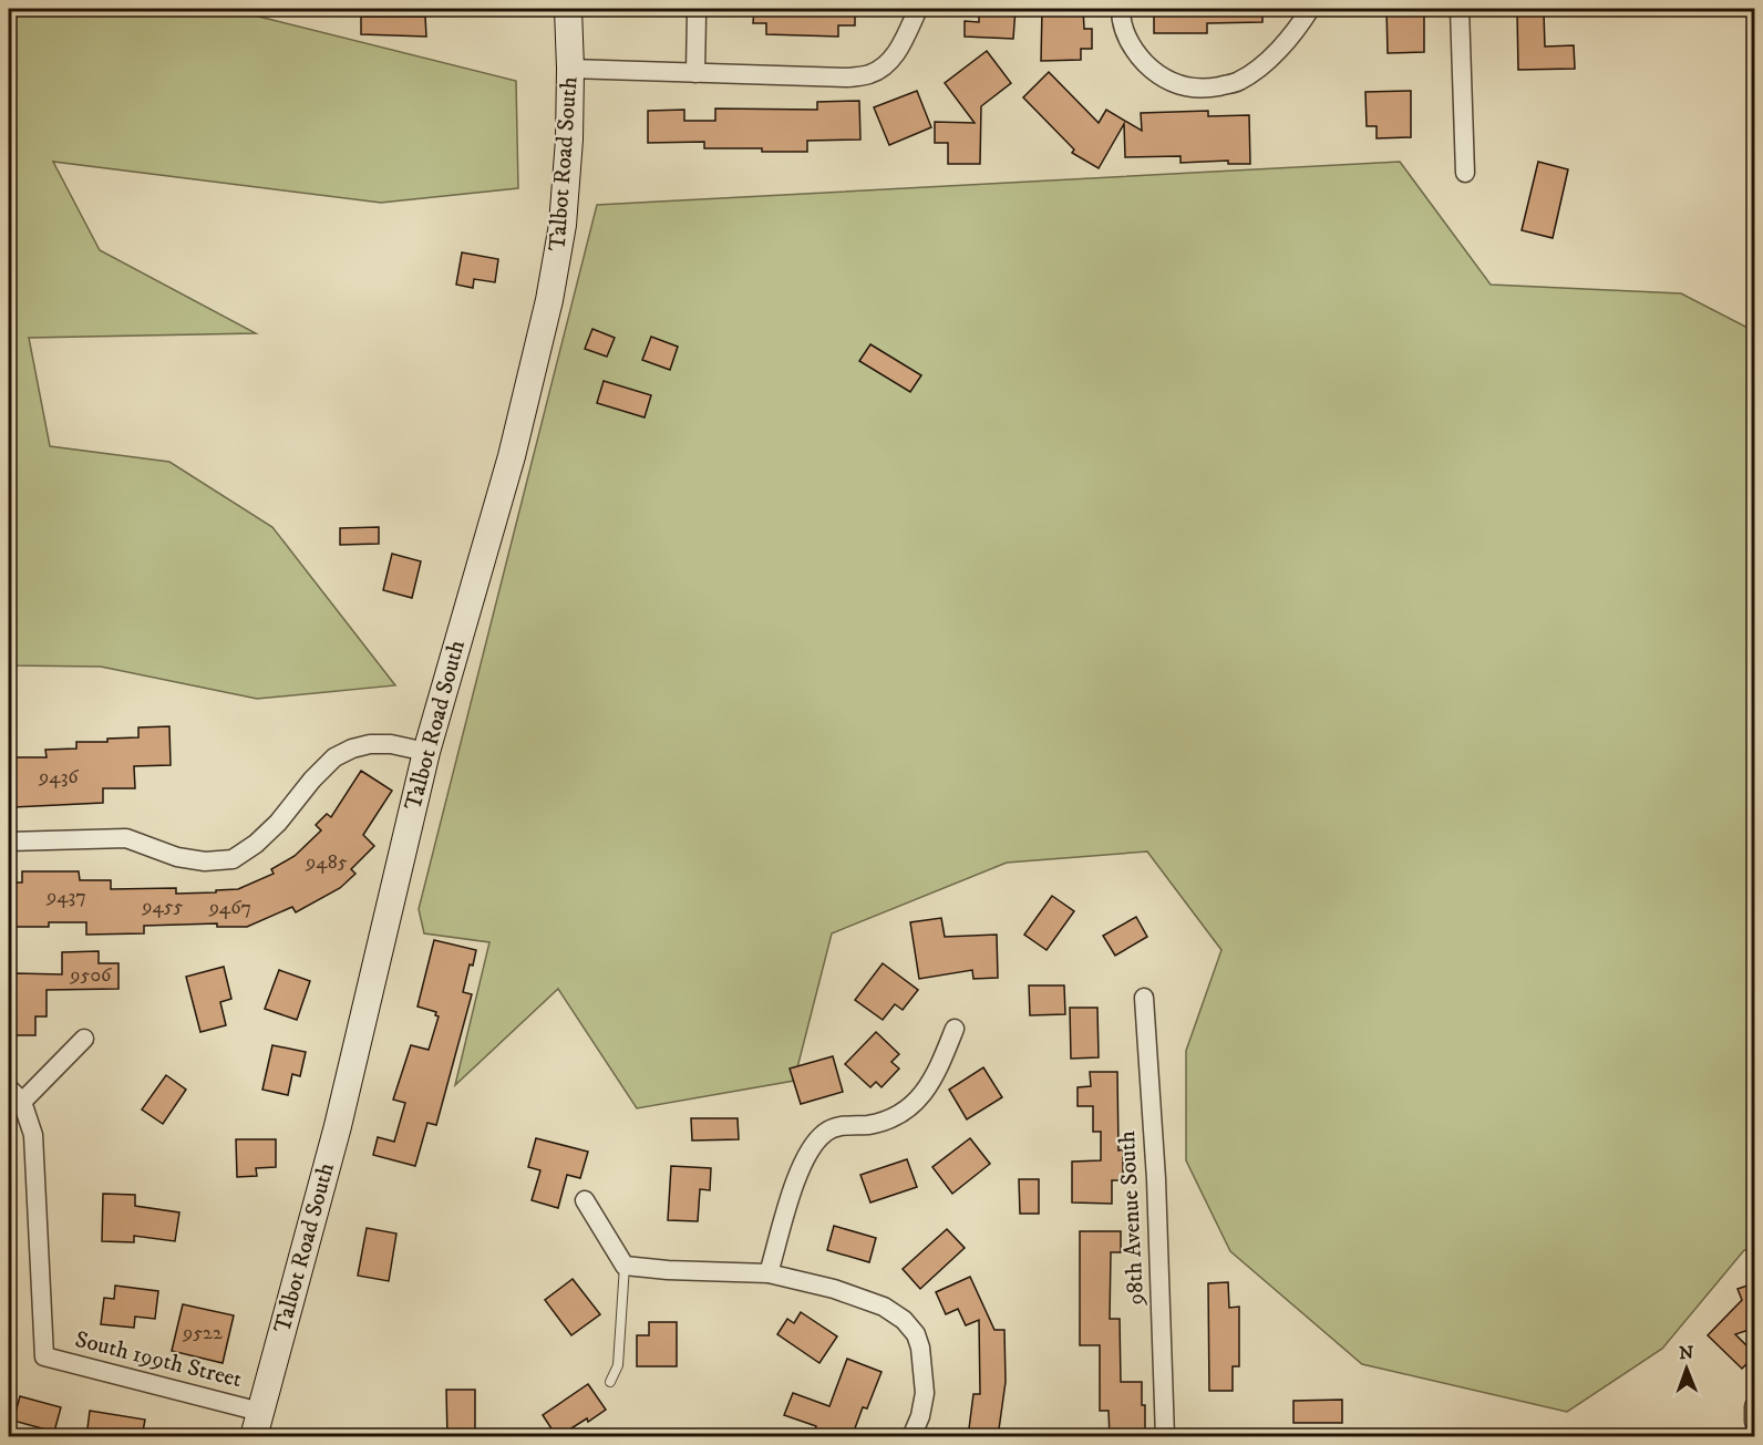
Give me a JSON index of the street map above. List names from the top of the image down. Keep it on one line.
{"streets":{"street":["Talbot Road South","98th Avenue South","South 199th Street"]},"crossings":[["Talbot Road South","South 199th Street"]],"house_numbers":["9436","9485","9437","9455","9467","9506","9522"],"north":"top"}
